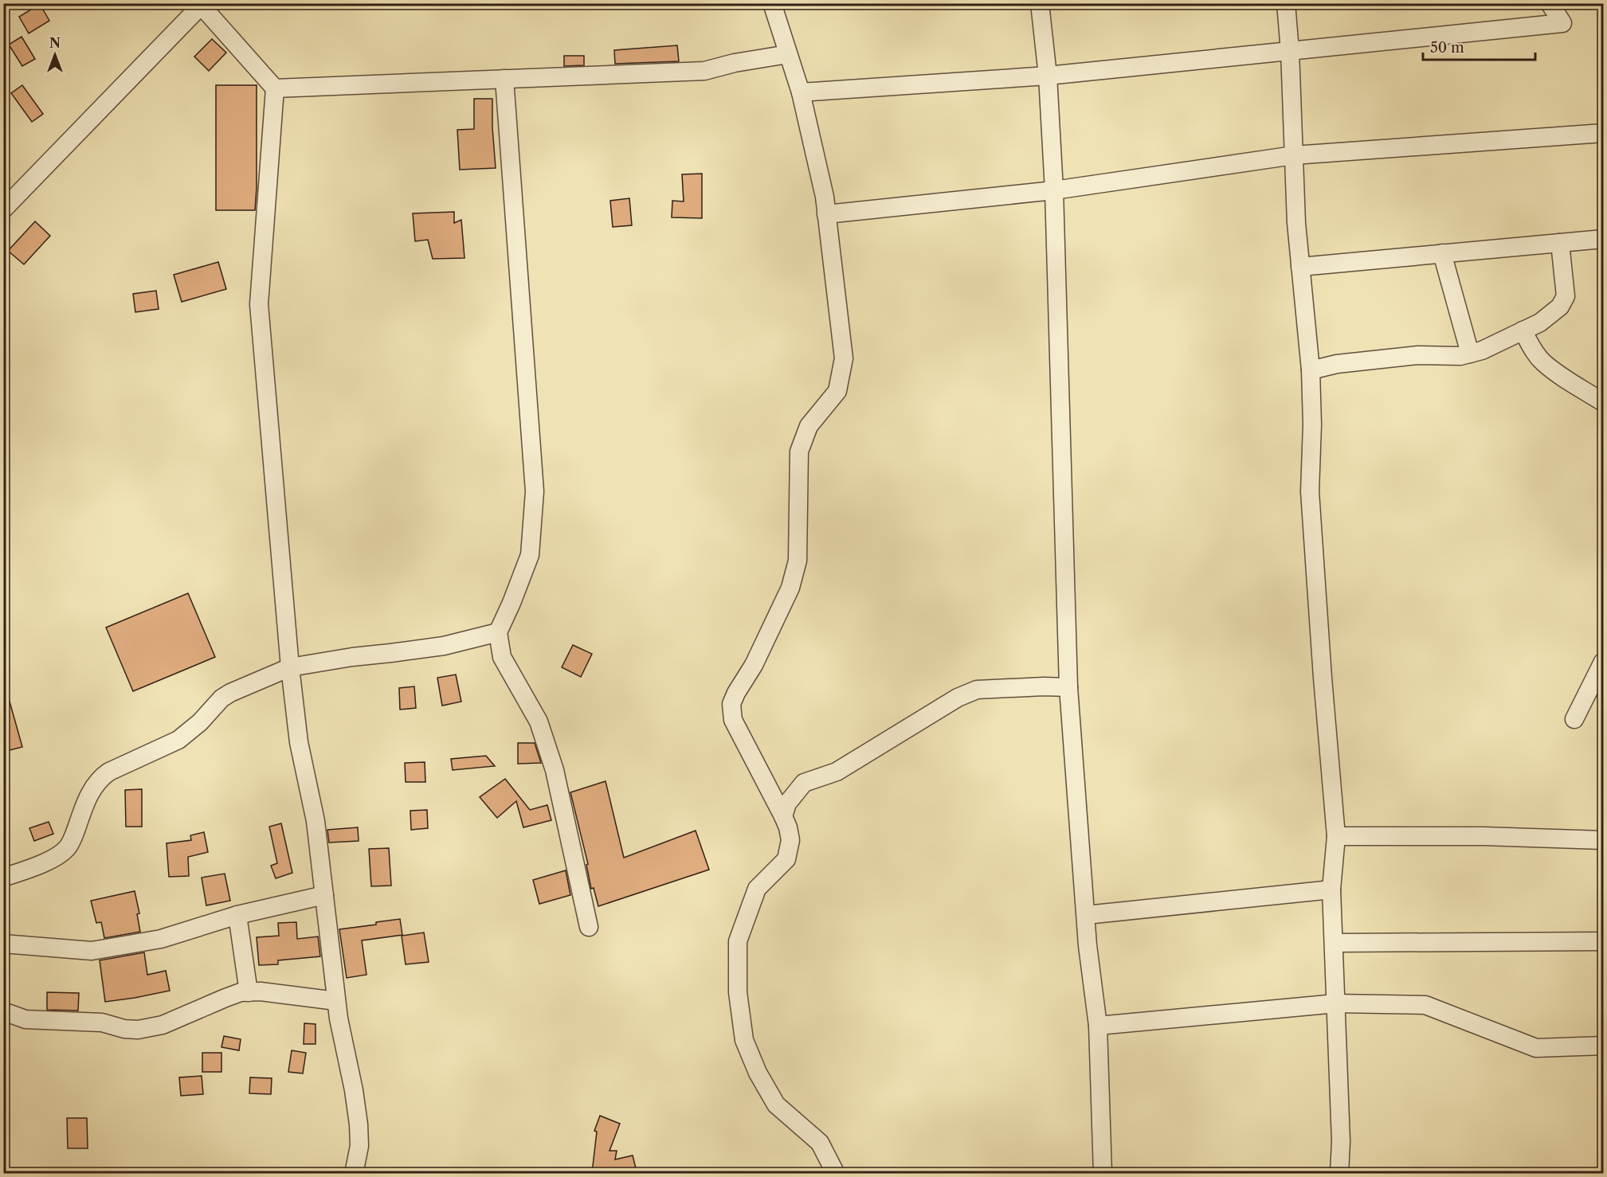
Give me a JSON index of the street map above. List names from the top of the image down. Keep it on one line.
{"scale_bar":"50 m","north":"top"}
